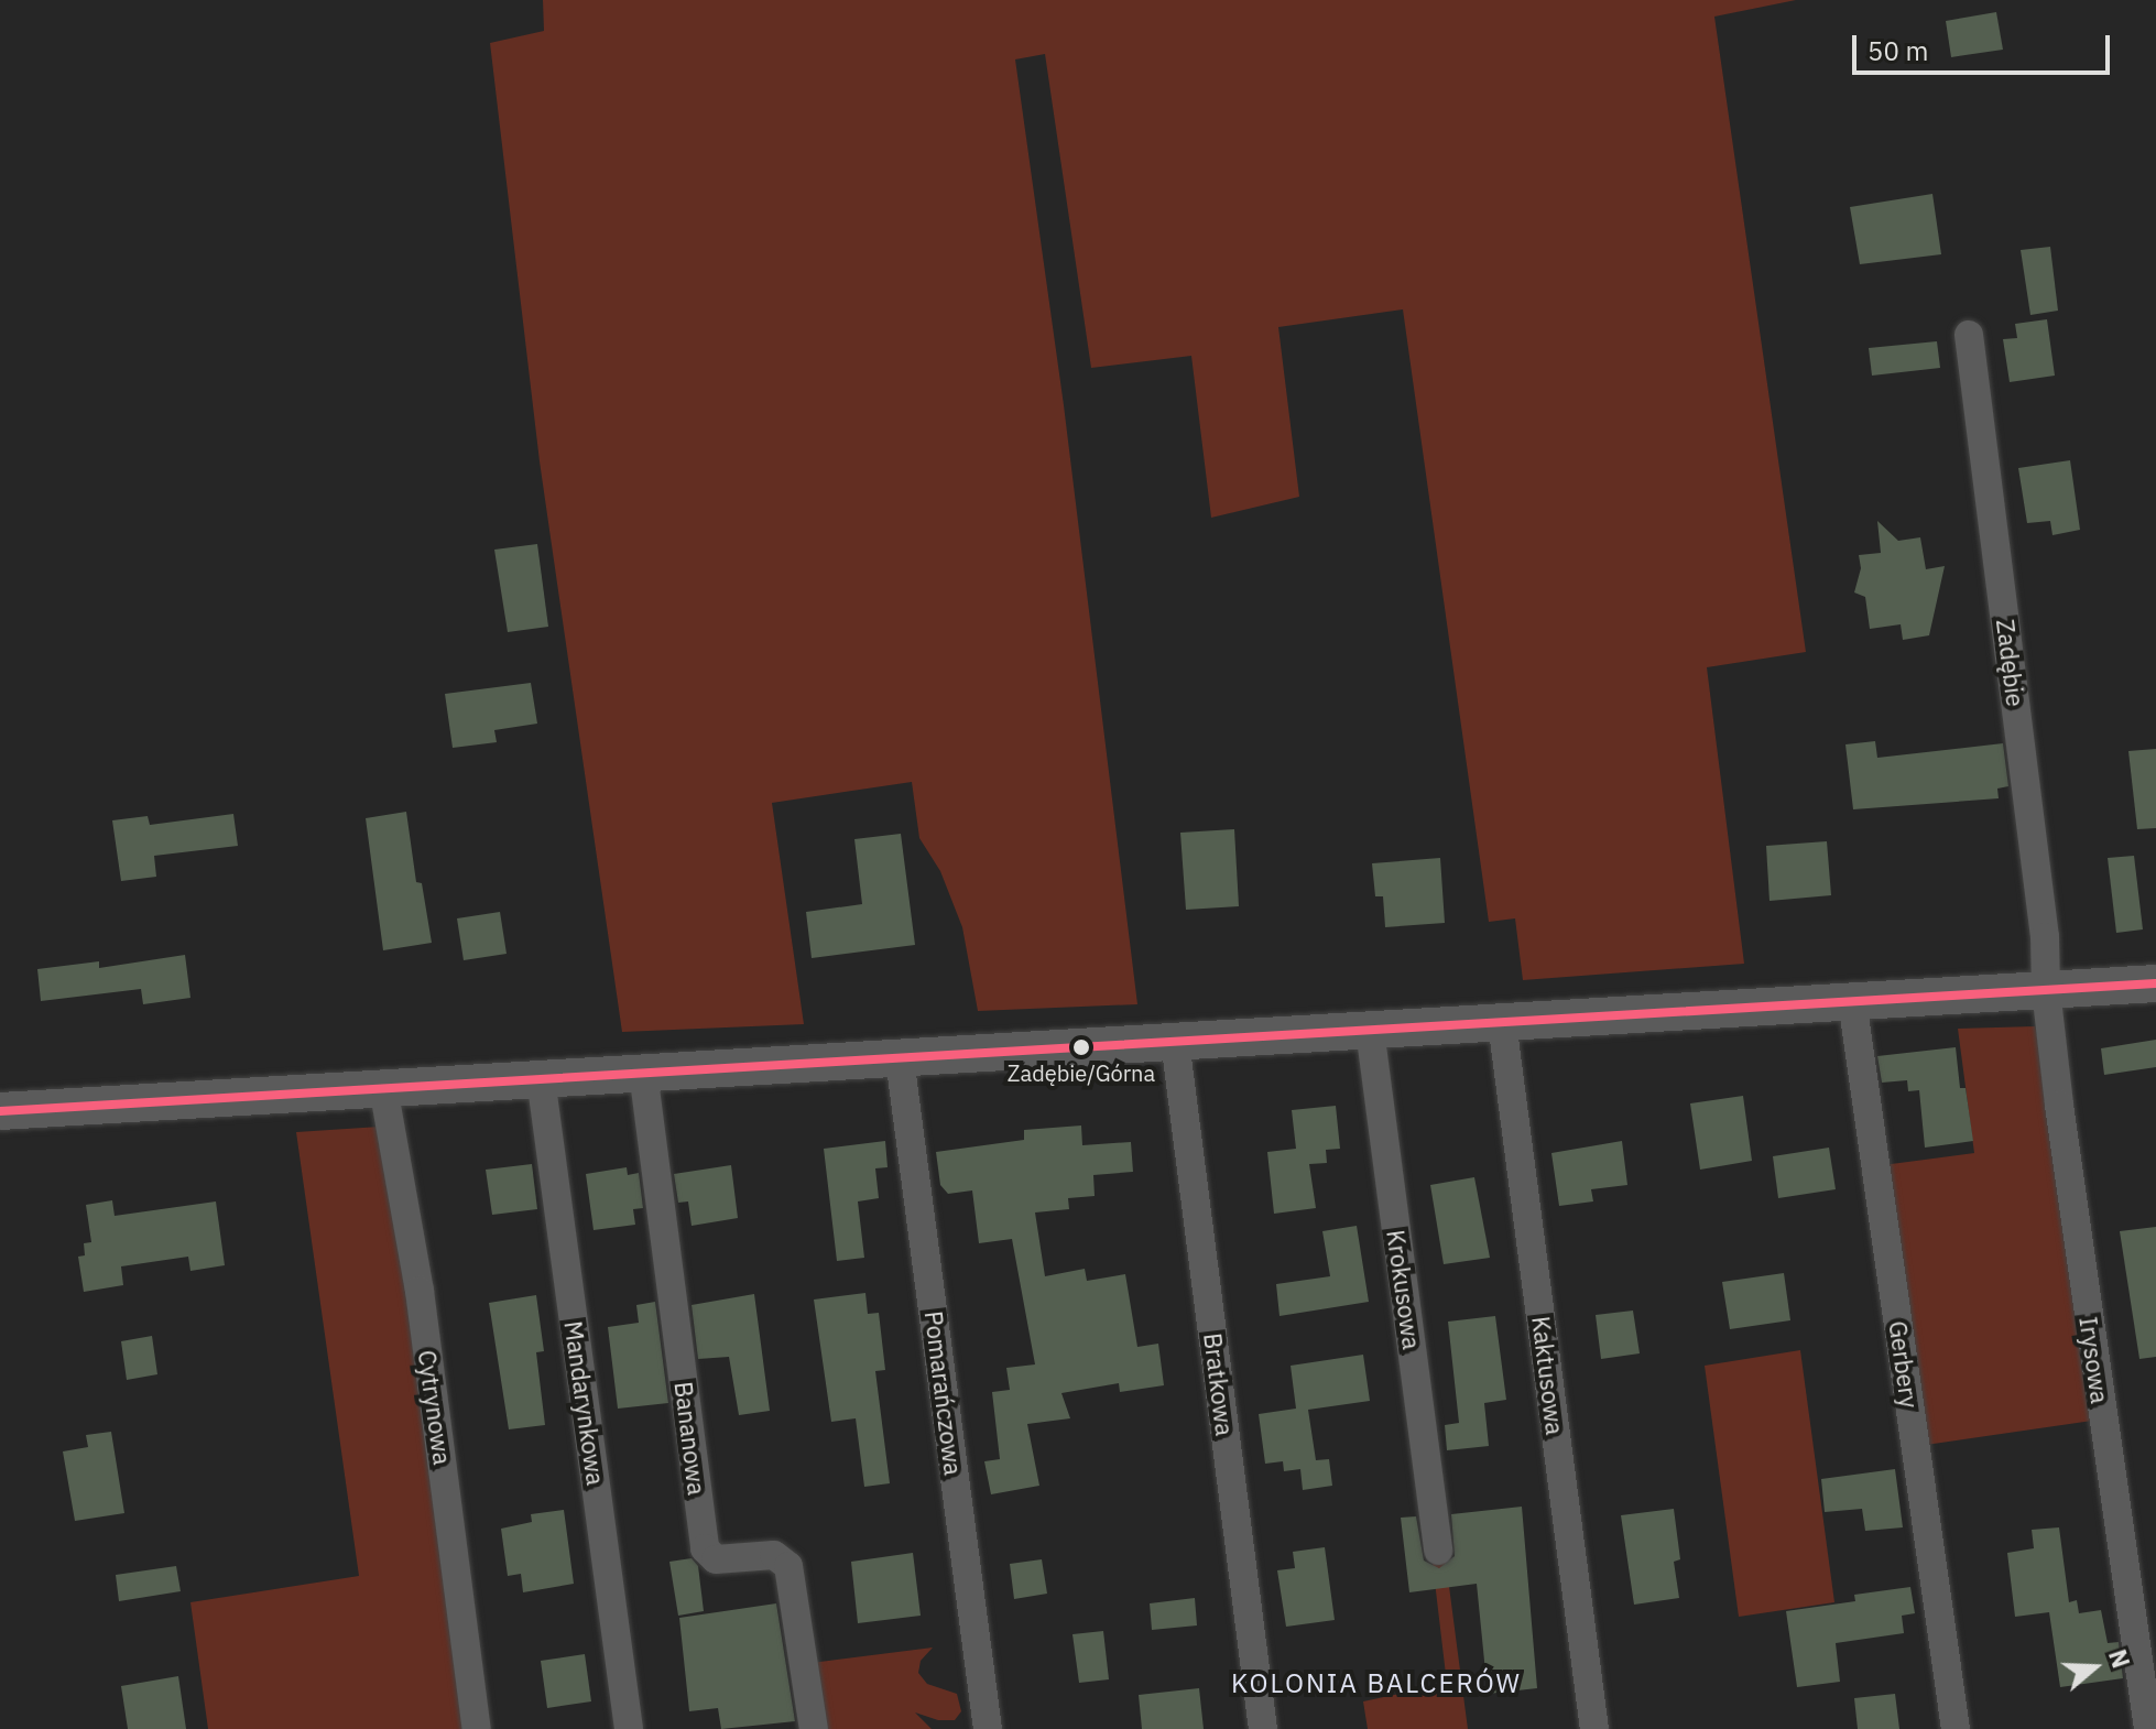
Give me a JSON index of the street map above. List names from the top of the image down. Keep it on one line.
{"streets":{"street":["Zadębie","Krokusowa","Irysowa","Gerbery","Kaktusowa","Bratkowa","Pomarańczowa","Mandarynkowa","Cytrynowa","Bananowa"]},"crossings":[["Zadębie","Irysowa"]],"districts":["KOLONIA BALCERÓW"],"places":["Zadębie/Górna"],"scale_bar":"50 m","north":"right"}
